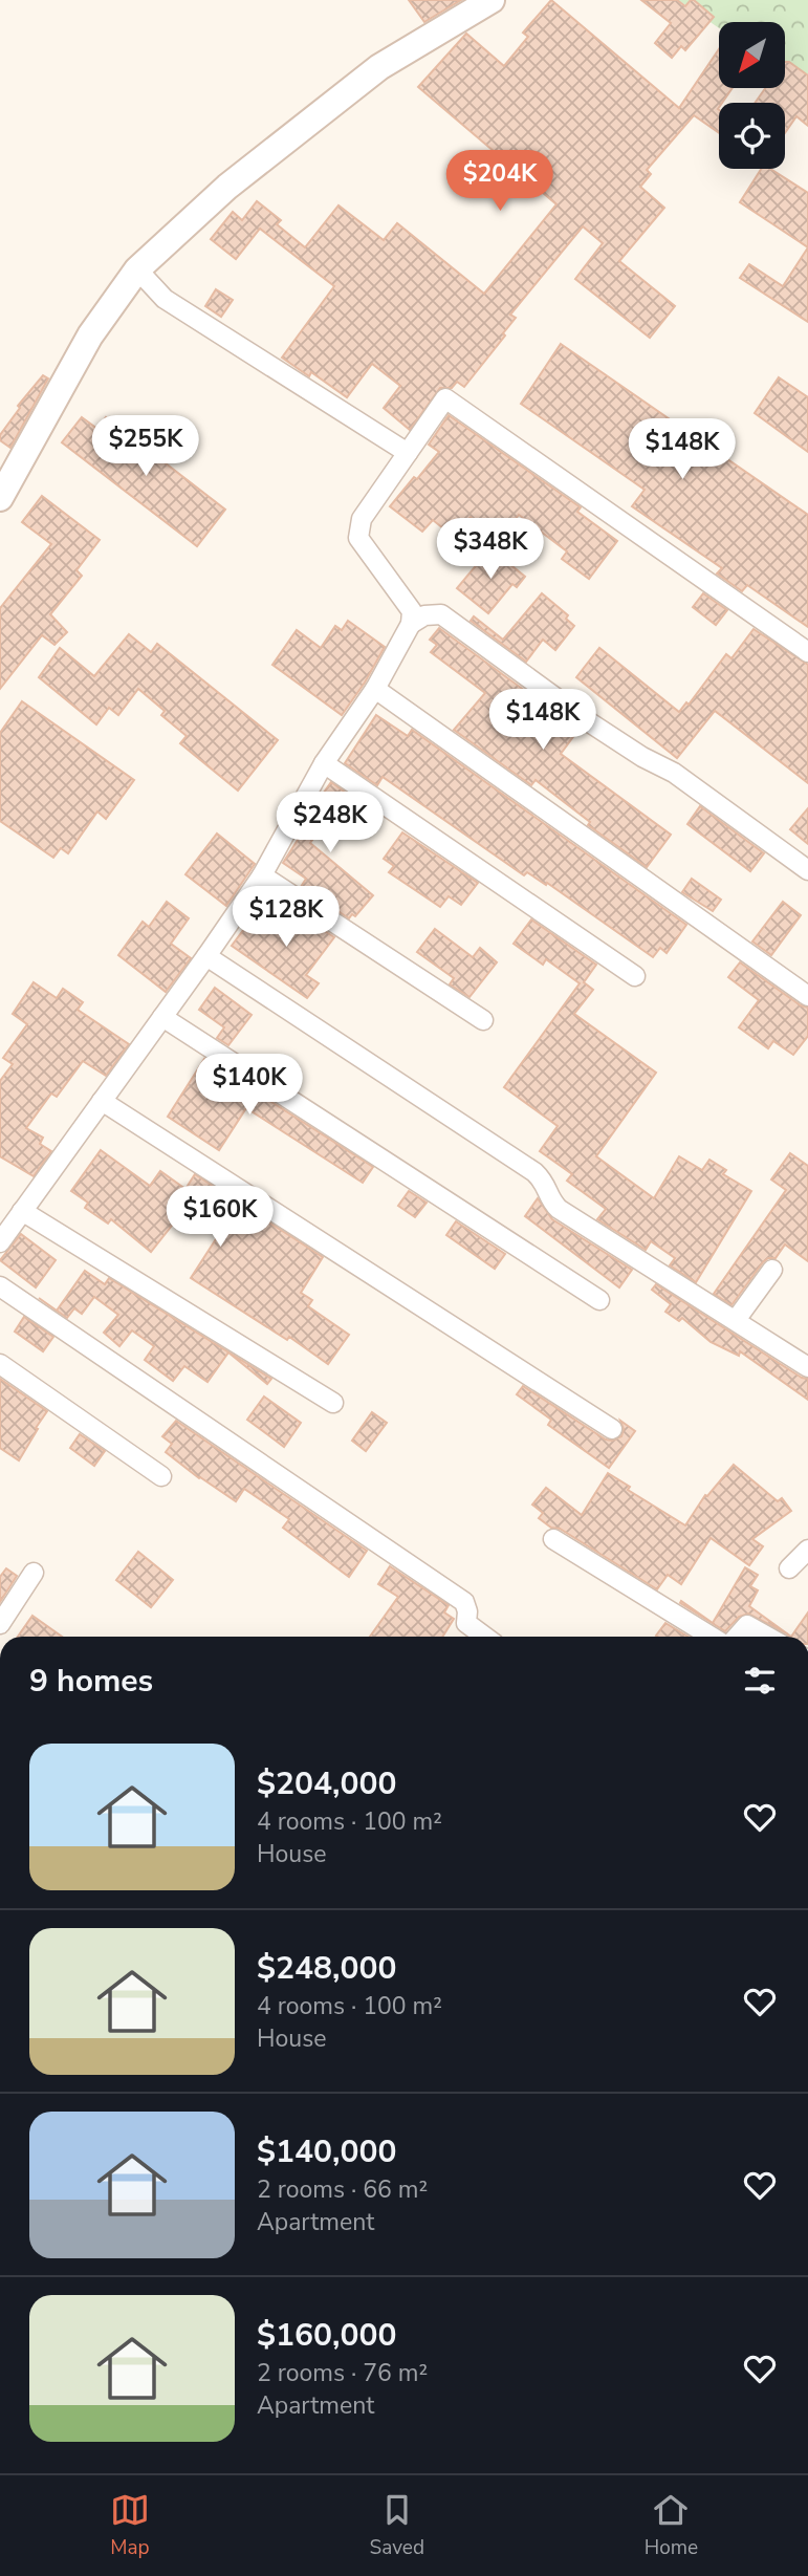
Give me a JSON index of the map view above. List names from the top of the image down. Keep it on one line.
{"north":"bottom left","page":{"price":["$204K","$255K","$148K","$348K","$148K","$248K","$128K","$140K","$160K"],"heading":"9 homes","list":[{"name":"$204,000","note":"4 rooms · 100 m² · House"},{"name":"$248,000","note":"4 rooms · 100 m² · House"},{"name":"$140,000","note":"2 rooms · 66 m² · Apartment"},{"name":"$160,000","note":"2 rooms · 76 m² · Apartment"}],"tabs":["Map","Saved","Home"]}}
